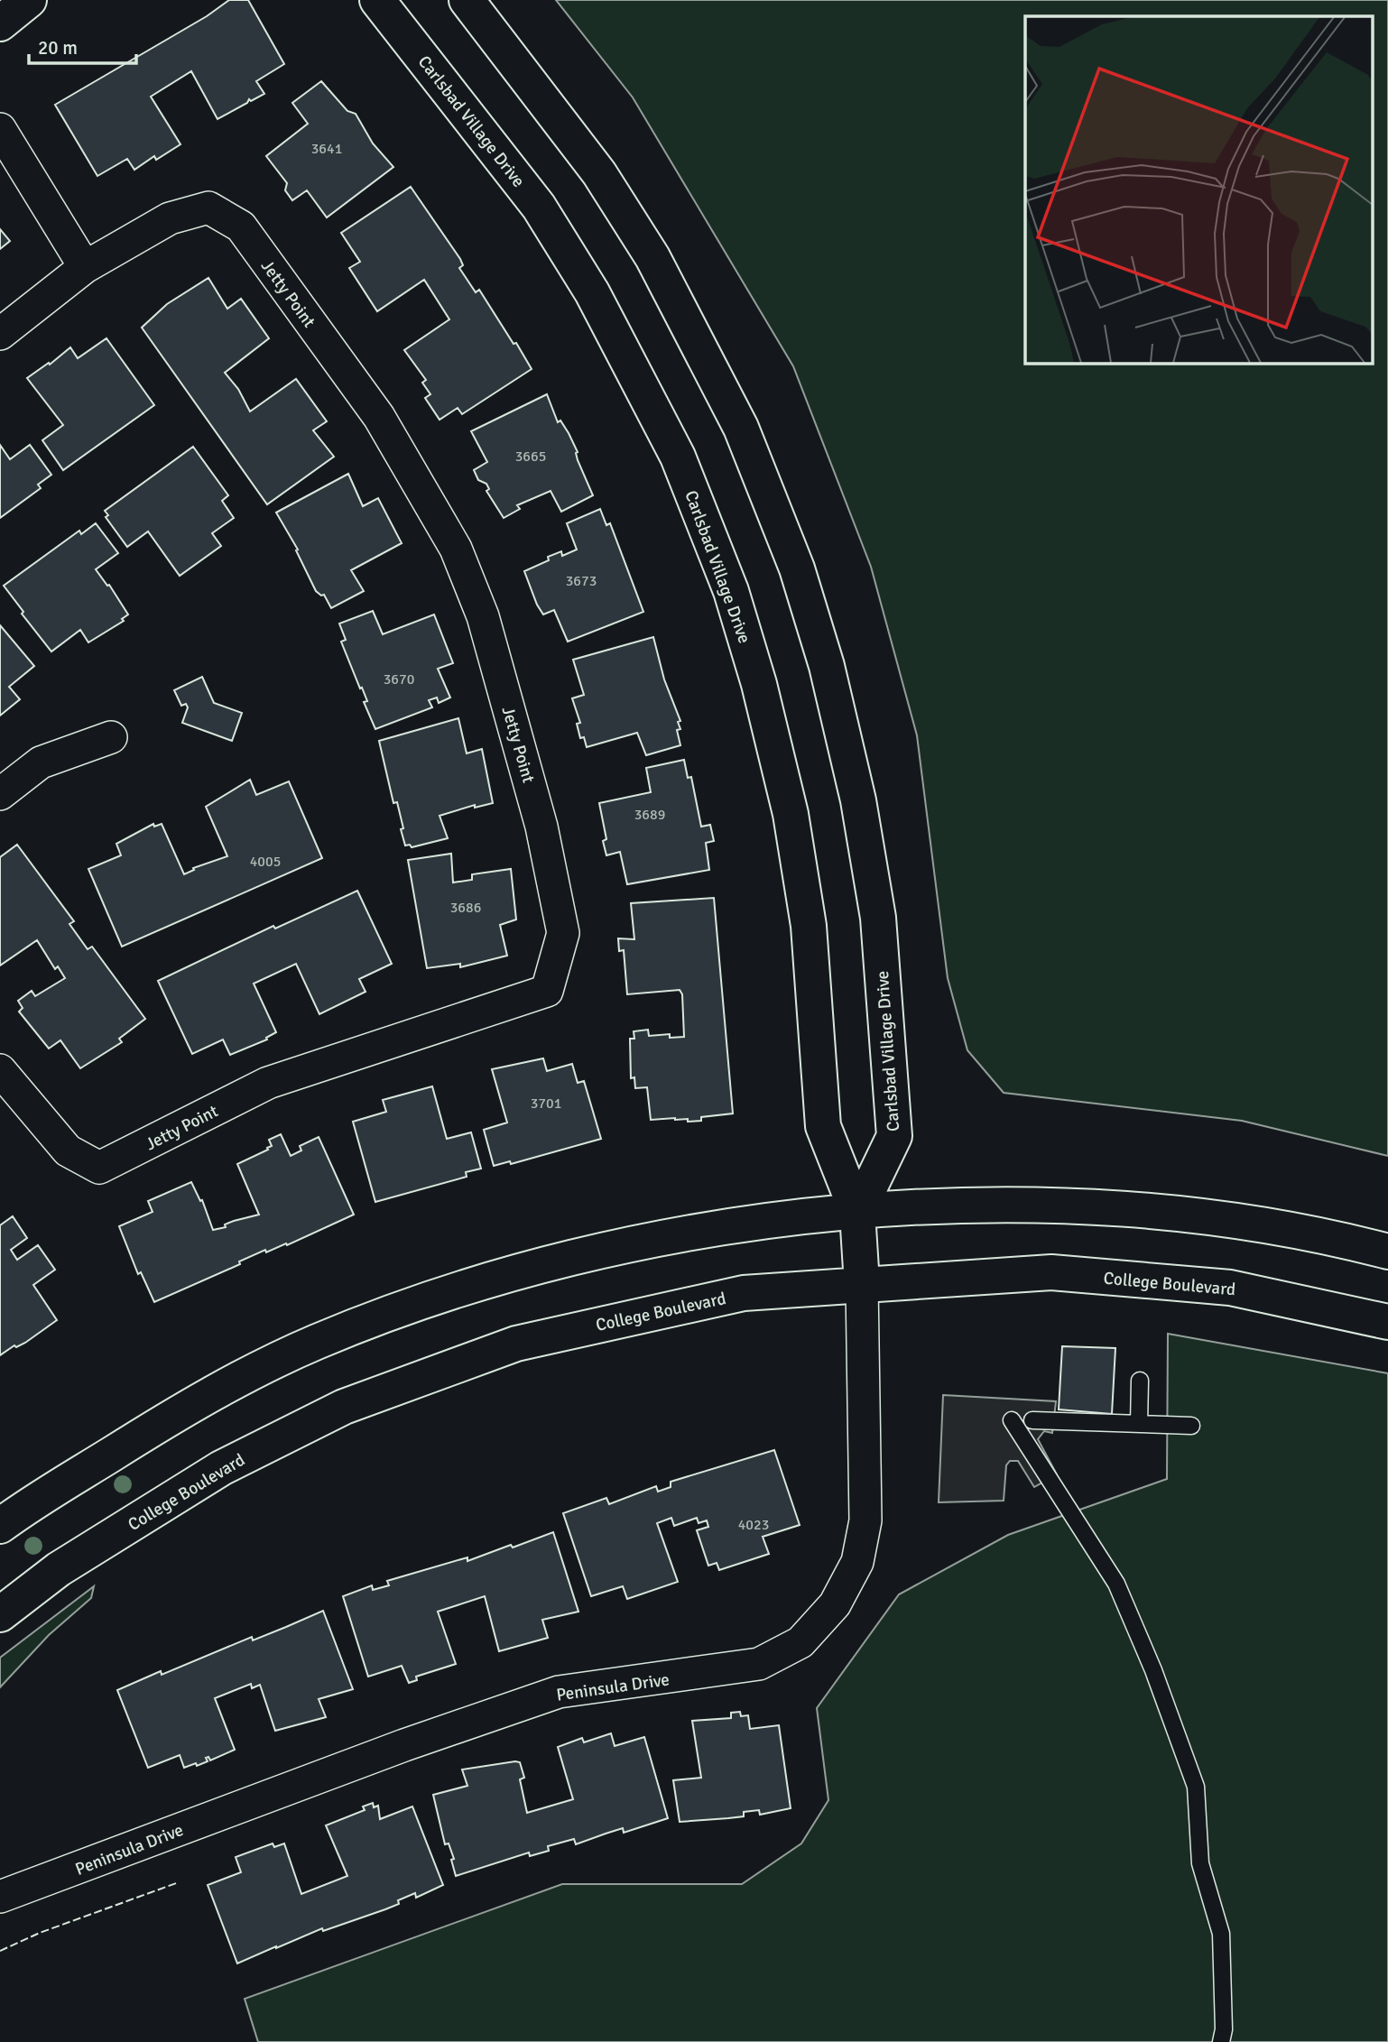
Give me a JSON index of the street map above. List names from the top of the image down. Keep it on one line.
{"streets":{"main road":["Carlsbad Village Drive","College Boulevard"],"street":["Jetty Point","Peninsula Drive"]},"crossings":[["Carlsbad Village Drive","College Boulevard"],["Carlsbad Village Drive","Peninsula Drive"],["College Boulevard","Peninsula Drive"]],"house_numbers":["3641","3665","3673","3670","3689","4005","3686","3701","4023"],"scale_bar":"20 m"}
